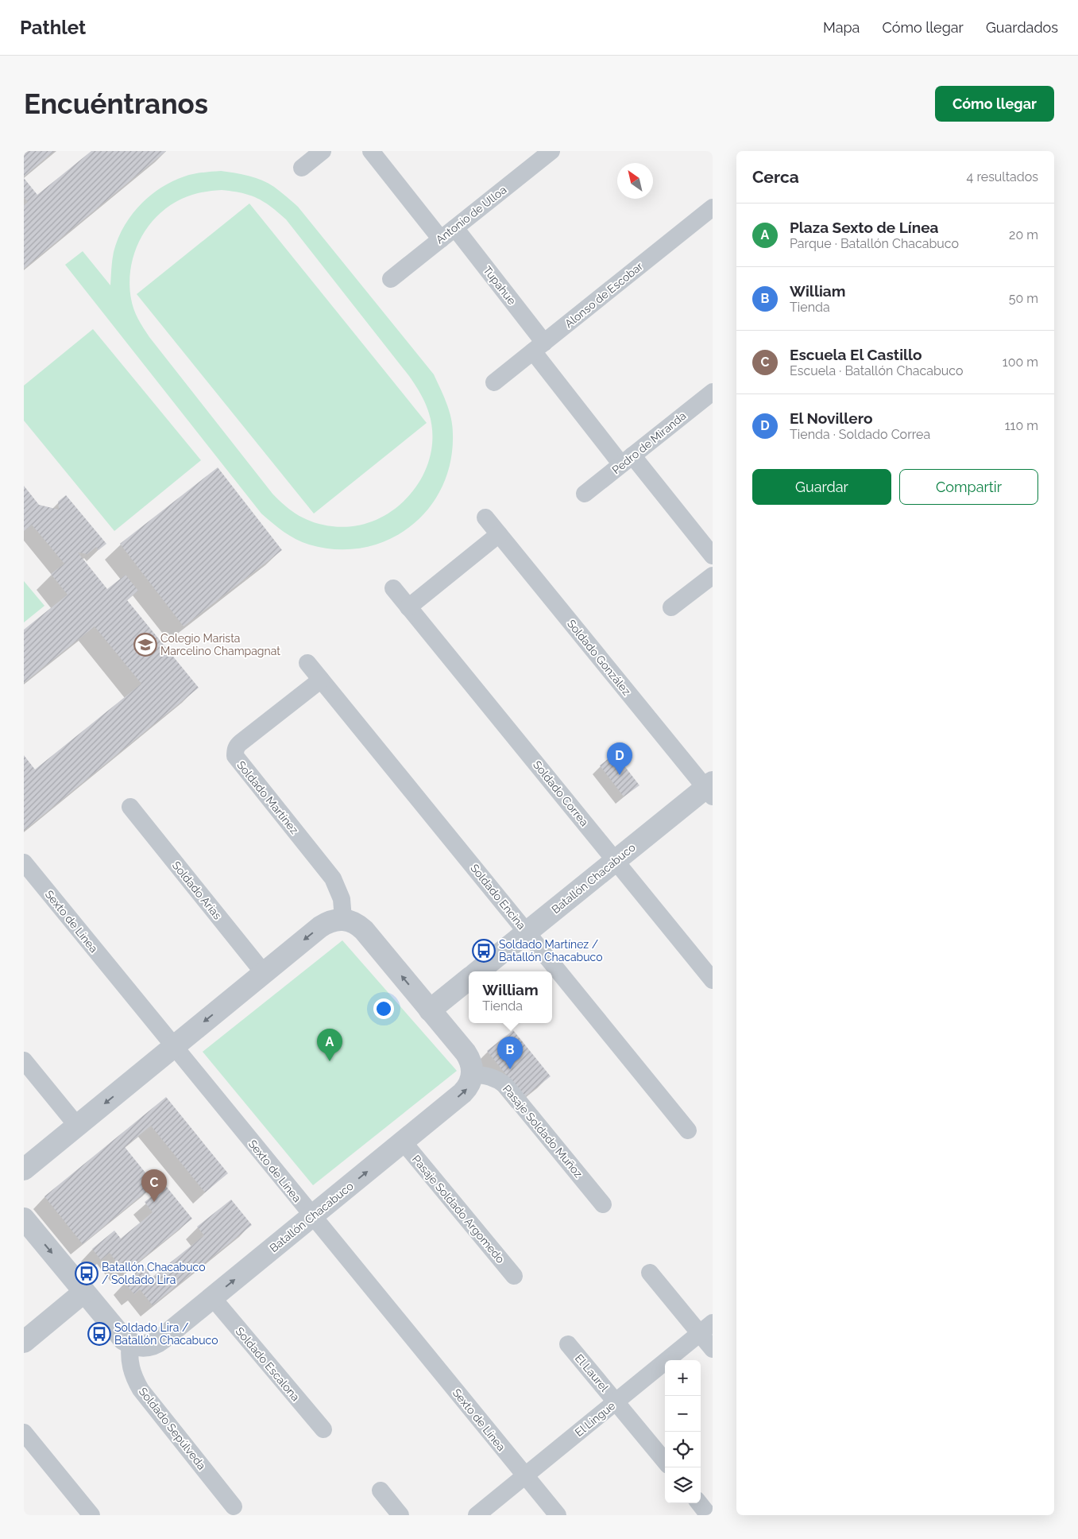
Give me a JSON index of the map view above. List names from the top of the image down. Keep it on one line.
{"streets":{"street":["Antonio de Ulloa","Tupahue","Alonso de Escobar","Pedro de Miranda","Soldado González","Soldado Correa","Soldado Martínez","Batallón Chacabuco","Soldado Arias","Soldado Encina","Sexto de Línea","Pasaje Soldado Muñoz","Pasaje Soldado Argomedo","Soldado Escalona","El Laurel","El Lingue","Soldado Sepúlveda"]},"crossings":[["Antonio de Ulloa","Tupahue"],["Tupahue","Alonso de Escobar"],["Tupahue","Pedro de Miranda"],["Soldado González","Batallón Chacabuco"],["Soldado Correa","Batallón Chacabuco"],["Soldado Martínez","Soldado Encina"],["Batallón Chacabuco","Soldado Encina"],["Batallón Chacabuco","Sexto de Línea"],["Batallón Chacabuco","Pasaje Soldado Muñoz"],["Batallón Chacabuco","Pasaje Soldado Argomedo"],["Batallón Chacabuco","Soldado Escalona"],["Batallón Chacabuco","Soldado Sepúlveda"],["Sexto de Línea","El Lingue"],["El Laurel","El Lingue"]],"one_way":["Batallón Chacabuco"],"places":{"school or university":["Colegio Marista Marcelino Champagnat"],"bus stop":["Soldado Martínez / Batallón Chacabuco","Batallón Chacabuco / Soldado Lira","Soldado Lira / Batallón Chacabuco"]},"north":"top left","page":{"header":"Pathlet","nav":["Mapa","Cómo llegar","Guardados"],"buttons":["Cómo llegar",["Guardar","Compartir"]],"title":"Encuéntranos","heading":["Cerca","4 resultados"],"list":[{"mark":"A","name":"Plaza Sexto de Línea","note":"Parque · Batallón Chacabuco","value":"20 m"},{"mark":"B","name":"William","note":"Tienda","value":"50 m"},{"mark":"C","name":"Escuela El Castillo","note":"Escuela · Batallón Chacabuco","value":"100 m"},{"mark":"D","name":"El Novillero","note":"Tienda · Soldado Correa","value":"110 m"}],"pins":["D","A","B","C"],"popup":["William","Tienda"],"map_buttons":["+","−"]}}
